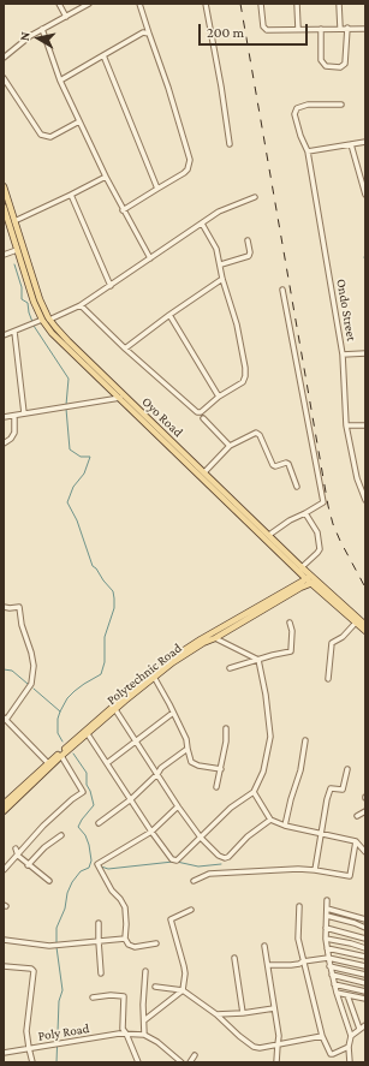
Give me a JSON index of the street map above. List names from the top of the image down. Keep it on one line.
{"streets":{"main road":["Oyo Road","Polytechnic Road"],"street":["Ondo Street","Poly Road"]},"crossings":[["Oyo Road","Polytechnic Road"]],"scale_bar":"200 m","north":"left"}
